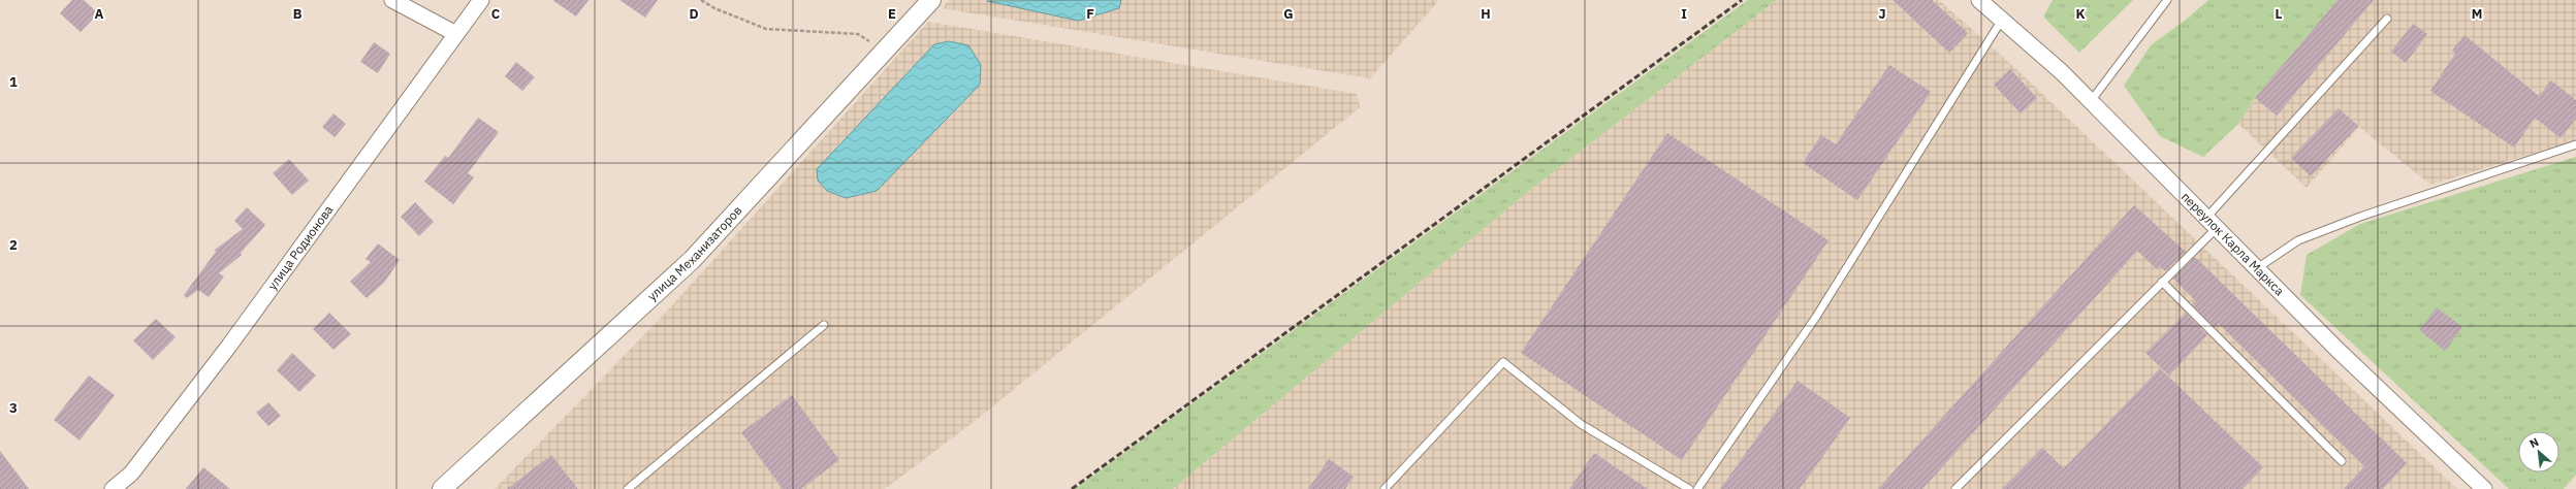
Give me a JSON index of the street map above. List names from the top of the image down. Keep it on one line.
{"streets":{"street":["переулок Карла Маркса","улица Родионова","улица Механизаторов"]},"north":"top left","grid":{"columns":["A","B","C","D","E","F","G","H","I","J","K","L","M"],"rows":["1","2","3"]}}
